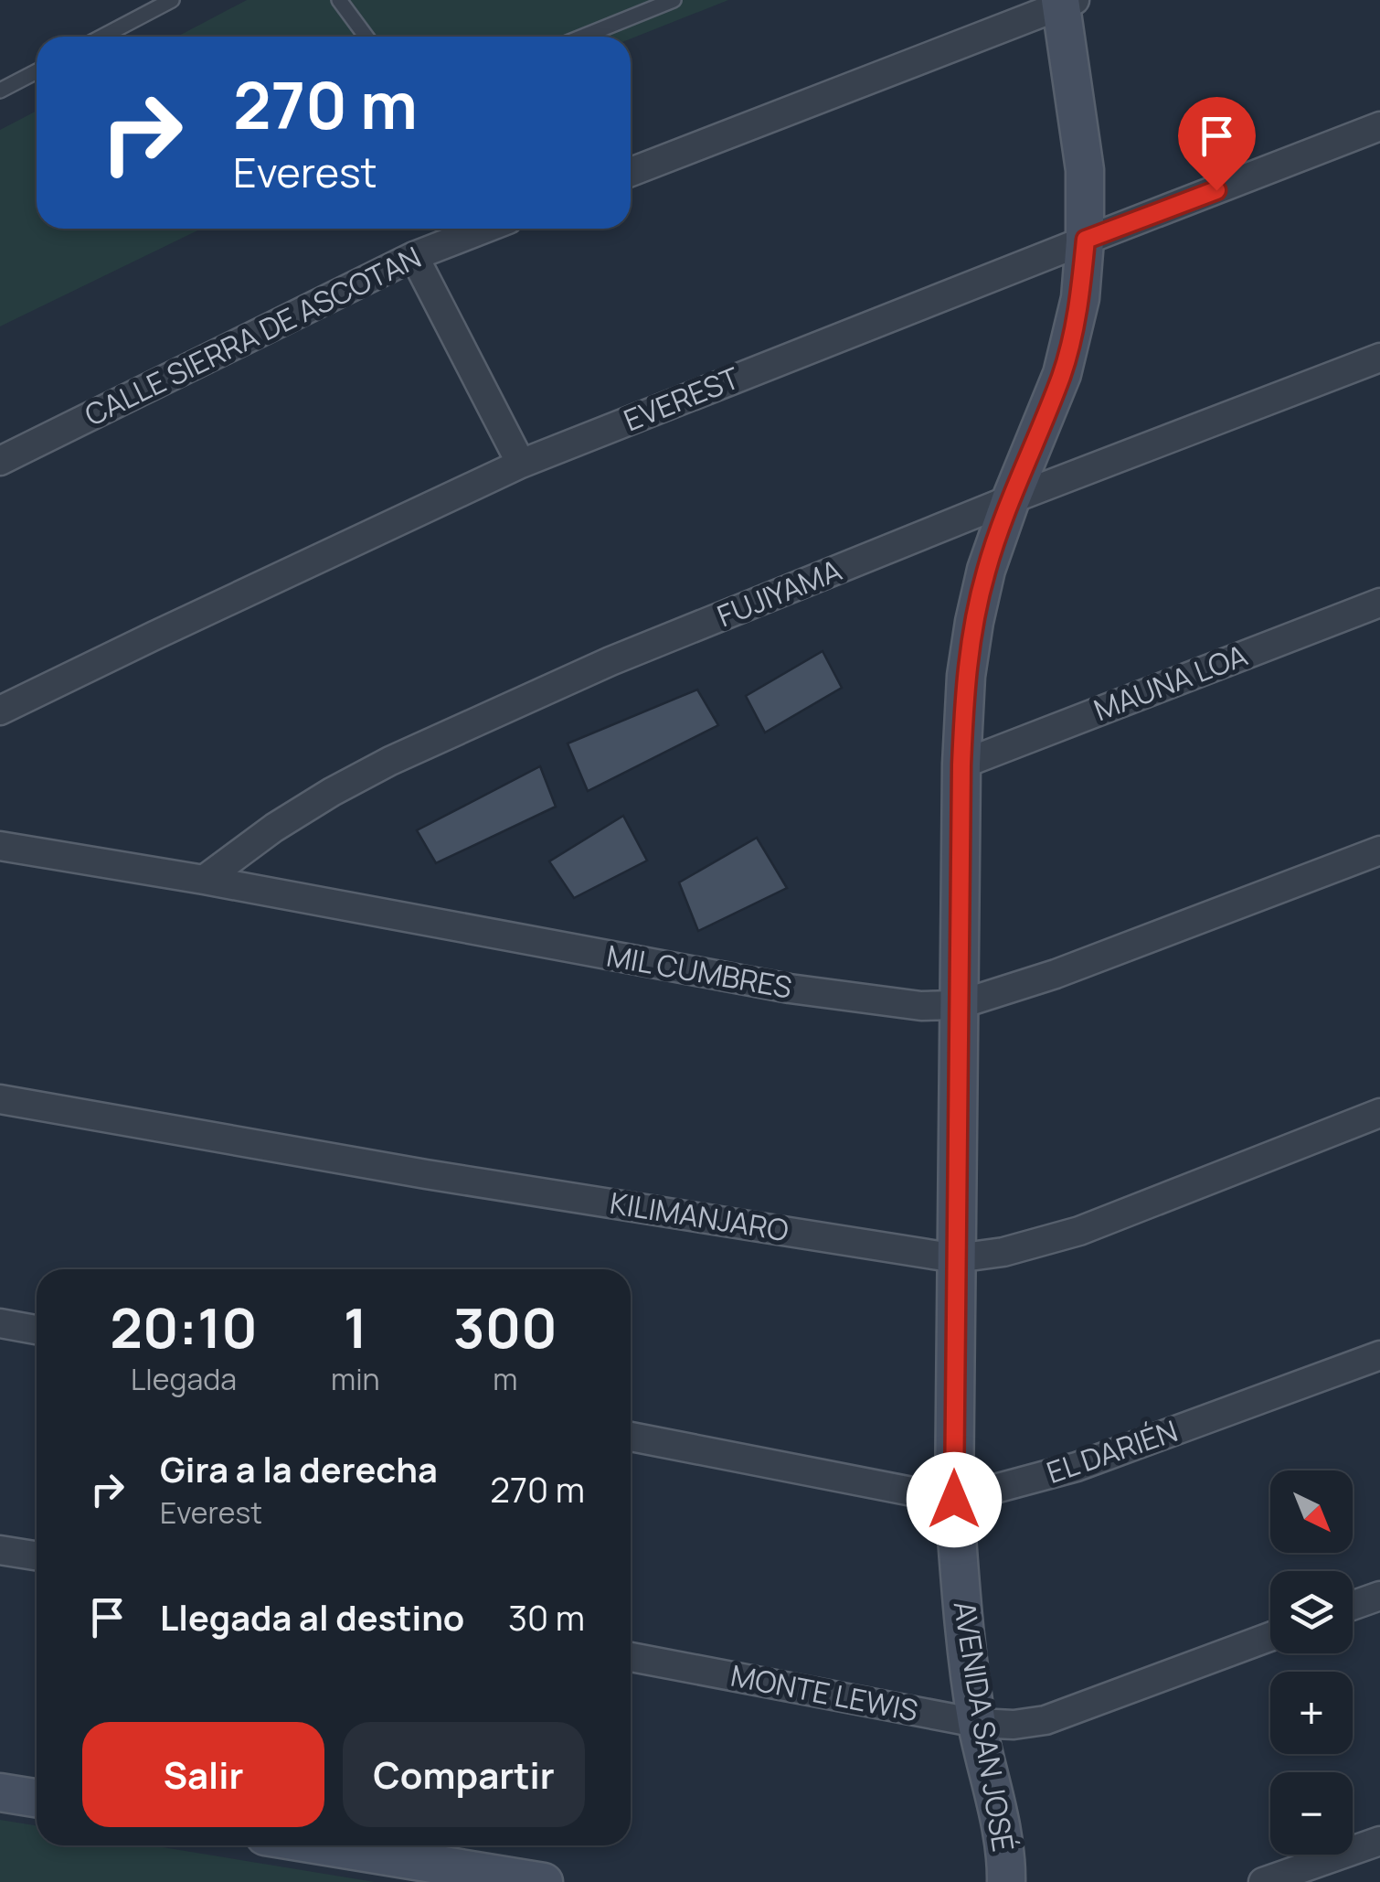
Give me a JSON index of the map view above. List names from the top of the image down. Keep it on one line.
{"streets":{"street":["CALLE SIERRA DE ASCOTAN","EVEREST","FUJIYAMA","MAUNA LOA","MIL CUMBRES","KILIMANJARO","EL DARIÉN","MONTE LEWIS","AVENIDA SAN JOSÉ"]},"crossings":[["EVEREST","AVENIDA SAN JOSÉ"],["FUJIYAMA","MIL CUMBRES"],["FUJIYAMA","AVENIDA SAN JOSÉ"],["MAUNA LOA","AVENIDA SAN JOSÉ"],["MIL CUMBRES","AVENIDA SAN JOSÉ"],["KILIMANJARO","AVENIDA SAN JOSÉ"],["EL DARIÉN","AVENIDA SAN JOSÉ"],["MONTE LEWIS","AVENIDA SAN JOSÉ"]],"north":"bottom right","page":{"turn":["270 m","Everest"],"eta":["20:10","Llegada","1","min","300","m"],"list":[{"name":"Gira a la derecha","note":"Everest","value":"270 m"},{"name":"Llegada al destino","value":"30 m"}],"map_buttons":["+","−"],"buttons":["Salir","Compartir"]}}
